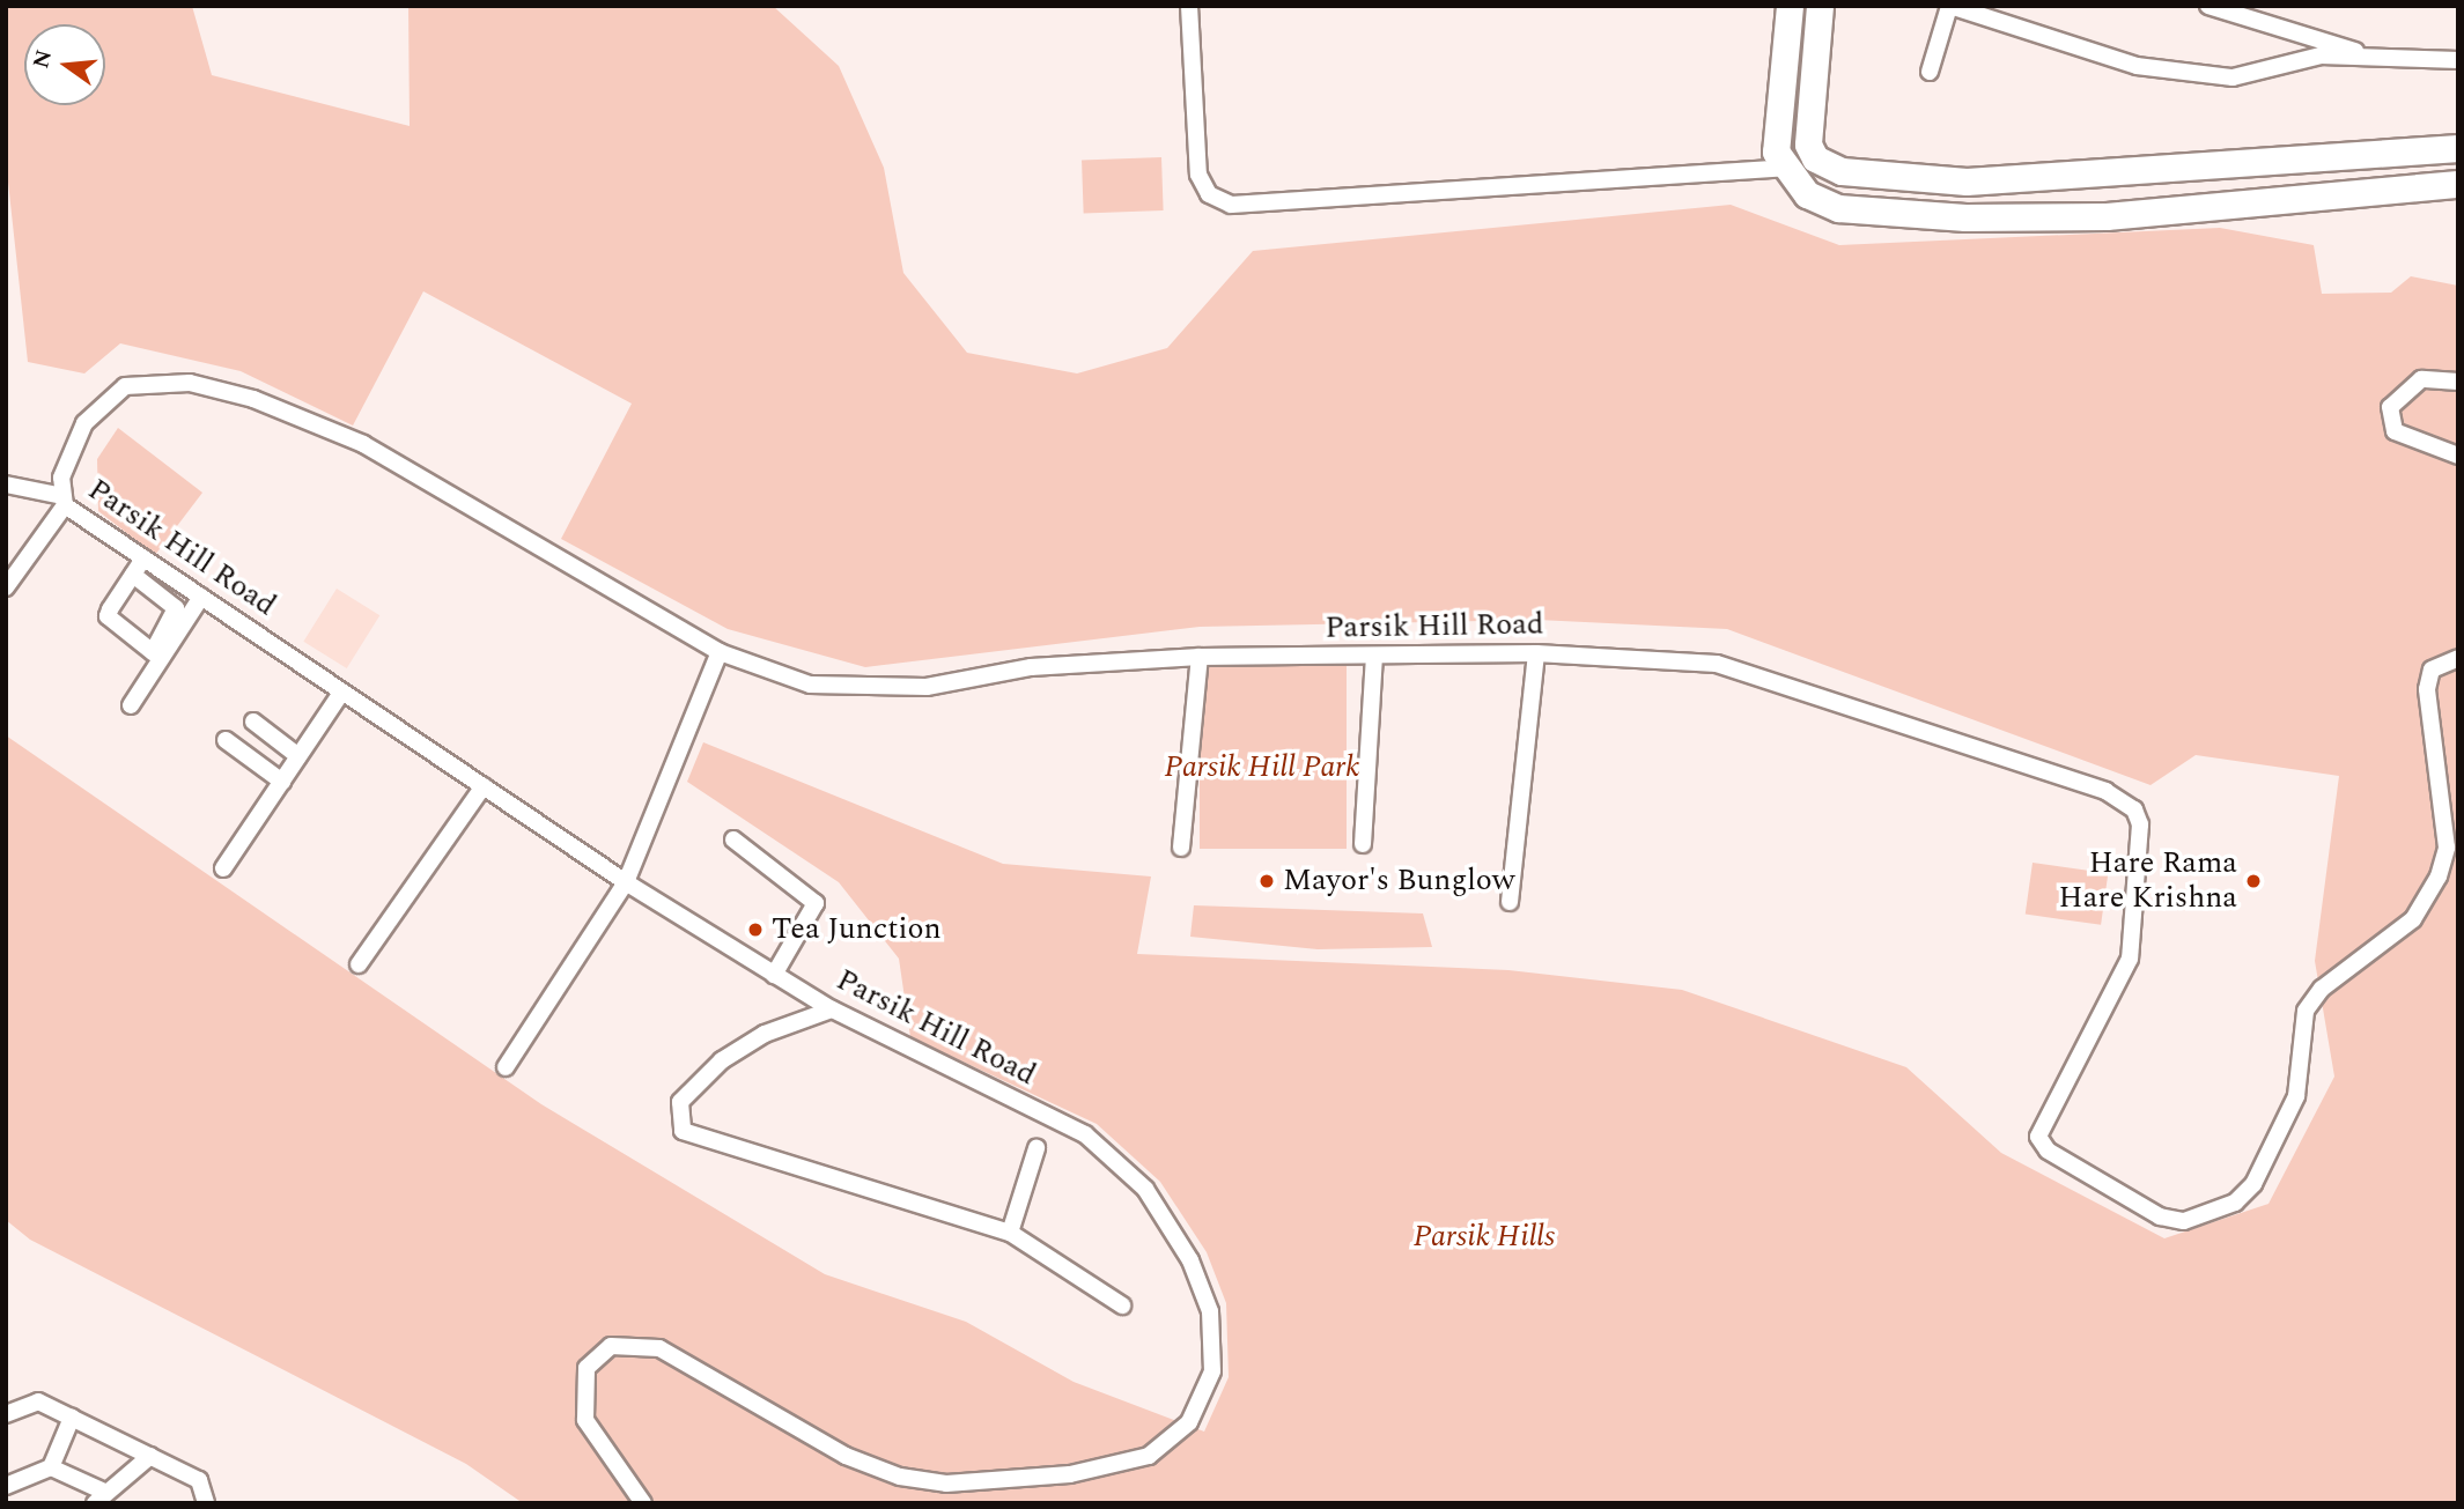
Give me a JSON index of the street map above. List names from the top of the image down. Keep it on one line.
{"streets":{"street":["Parsik Hill Road"]},"parks":["Parsik Hill Park","Parsik Hills"],"places":["Mayor's Bunglow","Hare Rama Hare Krishna","Tea Junction"],"north":"left"}
